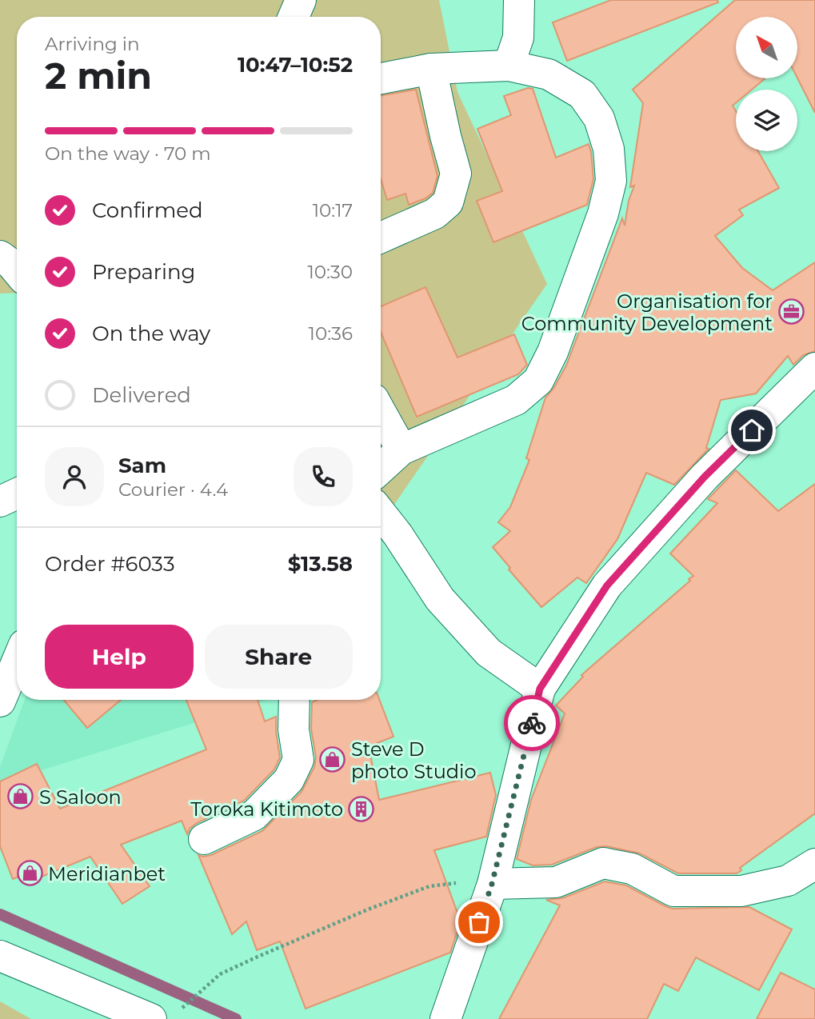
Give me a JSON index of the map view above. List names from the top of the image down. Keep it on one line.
{"places":{"office":["Organisation for Community Development"],"shop":["Steve D photo Studio","S Saloon","Meridianbet"],"building":["Toroka Kitimoto"]},"north":"top left","page":{"heading":["2 min","Arriving in","10:47–10:52"],"panel":["Sam","Courier · 4.4","Order #6033","$13.58"],"bar":"On the way · 70 m","list":[["Confirmed","10:17"],["Preparing","10:30"],["On the way","10:36"],"Delivered"],"buttons":["Help","Share"]}}
